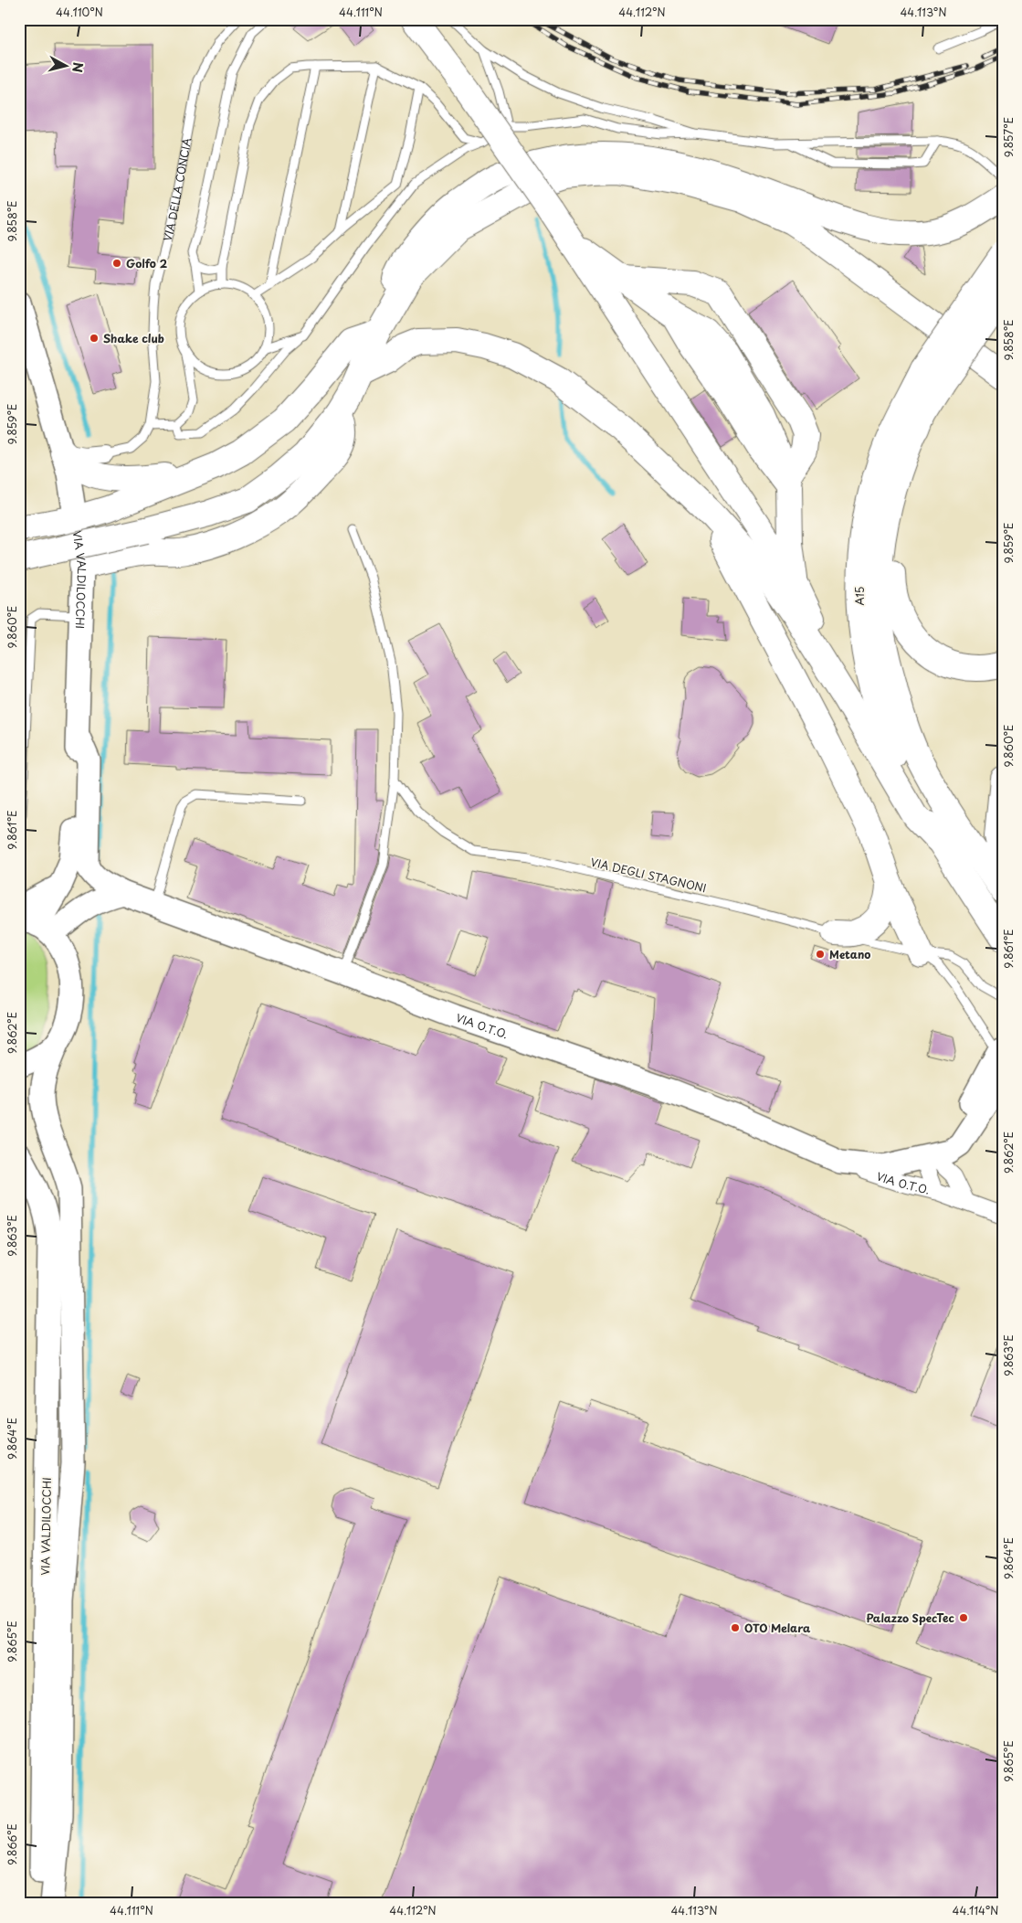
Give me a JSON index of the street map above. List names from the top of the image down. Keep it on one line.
{"streets":{"highway":["A15"],"street":["VIA VALDILOCCHI","VIA O.T.O."],"lane":["VIA DELLA CONCIA","VIA DEGLI STAGNONI"]},"crossings":[["VIA VALDILOCCHI","VIA O.T.O."]],"places":["Golfo 2","Shake club","Metano","Palazzo SpecTec","OTO Melara"],"north":"right","coordinates":["44.110°N","44.111°N","44.112°N","44.113°N","9.857°E","9.858°E","9.859°E","9.860°E","9.861°E","9.862°E","9.863°E","9.864°E","9.865°E","9.866°E","44.114°N"]}
